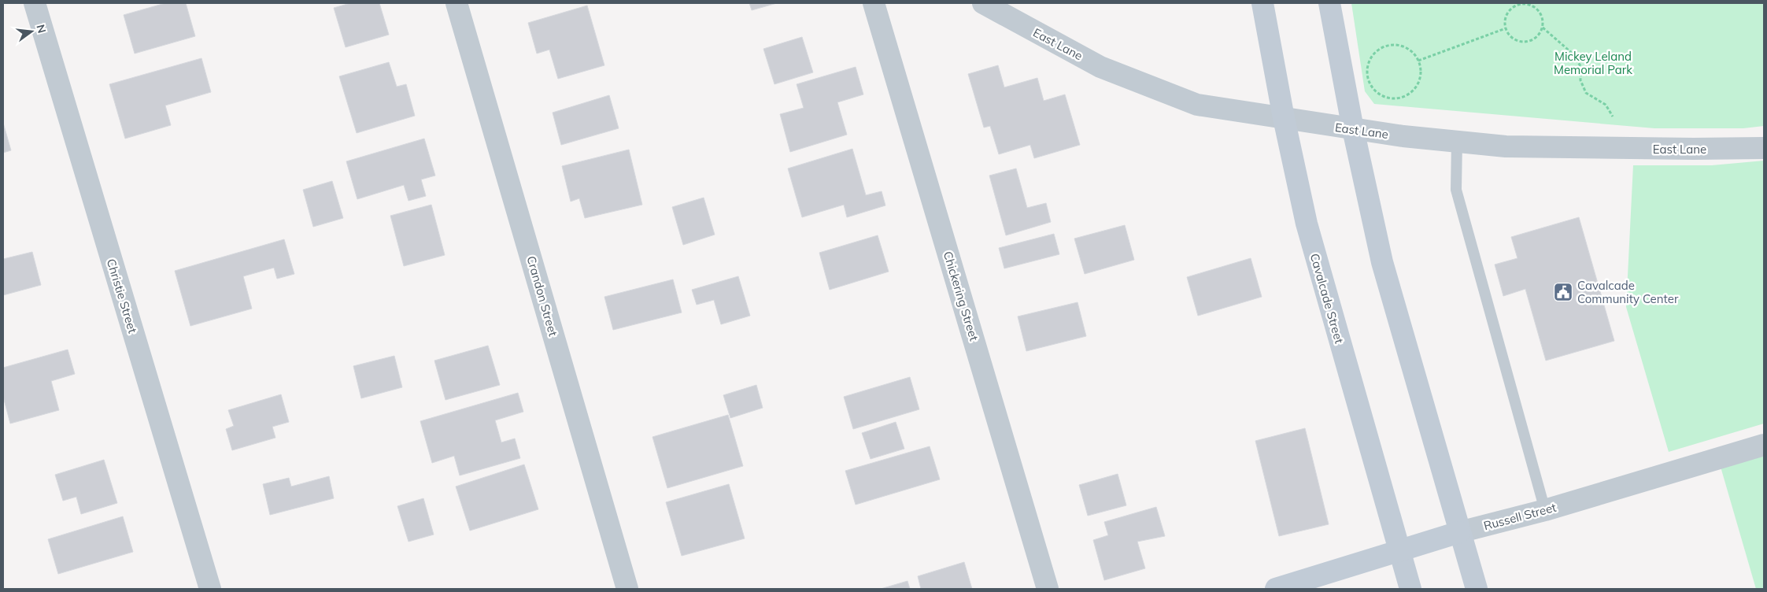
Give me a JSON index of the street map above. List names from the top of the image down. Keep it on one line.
{"streets":{"main road":["Cavalcade Street","Russell Street"],"street":["East Lane","Christie Street","Crandon Street","Chickering Street"]},"crossings":[["East Lane","Cavalcade Street"],["Cavalcade Street","Russell Street"]],"parks":["Mickey Leland Memorial Park"],"places":{"public building":["Cavalcade Community Center"]},"north":"right"}
